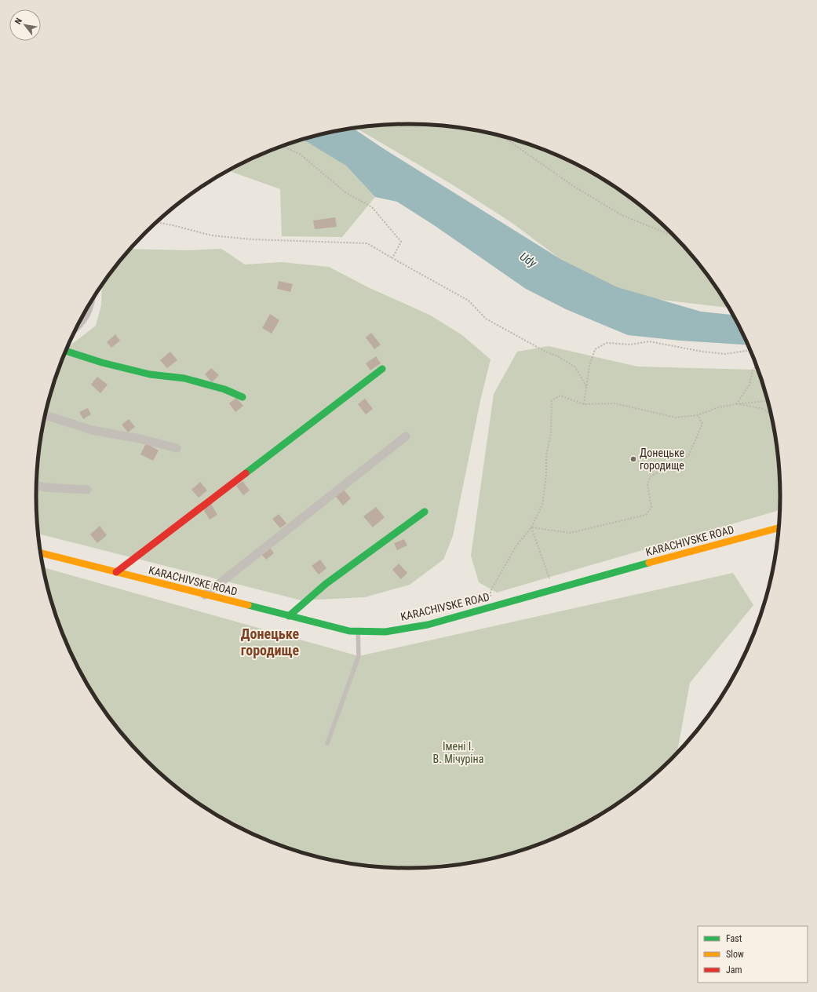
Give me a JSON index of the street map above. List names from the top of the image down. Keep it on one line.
{"streets":{"main road":["KARACHIVSKE ROAD"]},"districts":["Донецьке городище"],"water":["Udy"],"parks":["Імені І. В. Мічуріна"],"places":["Донецьке городище"],"legend":["Fast","Slow","Jam"],"north":"top left"}
